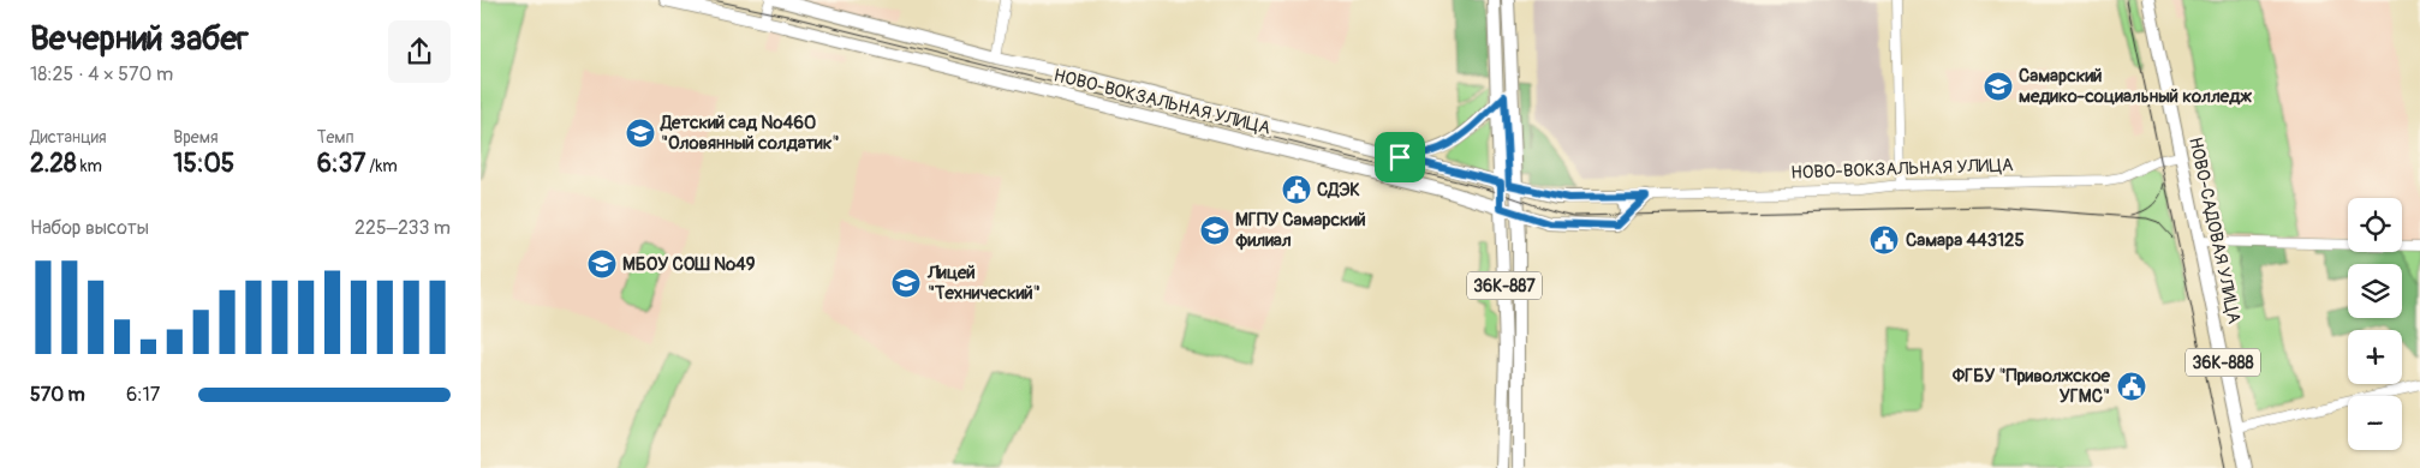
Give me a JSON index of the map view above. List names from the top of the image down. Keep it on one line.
{"streets":{"main road":["НОВО-ВОКЗАЛЬНАЯ УЛИЦА","НОВО-САДОВАЯ УЛИЦА","36К-887","36К-888"]},"crossings":[["НОВО-ВОКЗАЛЬНАЯ УЛИЦА","НОВО-САДОВАЯ УЛИЦА"],["НОВО-ВОКЗАЛЬНАЯ УЛИЦА","36К-887"]],"places":{"school or university":["Самарский медико-социальный колледж","Детский сад №460 \"Оловянный солдатик\"","МГПУ Самарский филиал","МБОУ СОШ №49","Лицей \"Технический\""],"public building":["СДЭК","Самара 443125","ФГБУ \"Приволжское УГМС\""]},"page":{"heading":["Вечерний забег","18:25 · 4 × 570 m"],"stats":[["Дистанция","2.28 km"],["Время","15:05"],["Темп","6:37 /km"]],"map_buttons":["+","−"],"chart":["Набор высоты","225–233 m"],"list":[{"name":"570 m","note":"6:17"}]}}
